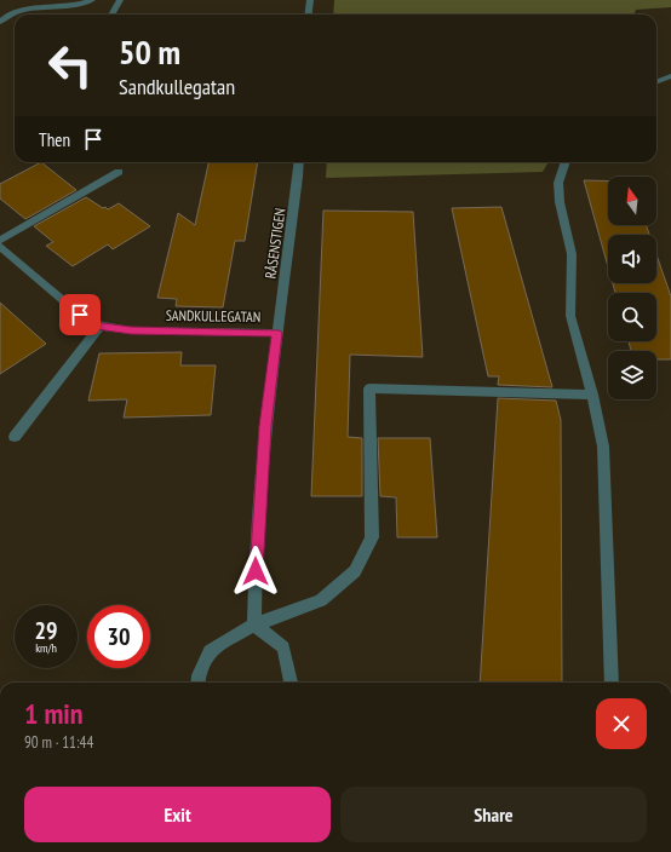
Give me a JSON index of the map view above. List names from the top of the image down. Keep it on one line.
{"streets":{"street":["RÅSENSTIGEN","SANDKULLEGATAN"]},"crossings":[["RÅSENSTIGEN","SANDKULLEGATAN"]],"north":"top","page":{"turn":["50 m","Sandkullegatan"],"then":"Then","speed":"29 km/h","limit":"30","heading":["1 min","90 m · 11:44"],"buttons":["Exit","Share"]}}
